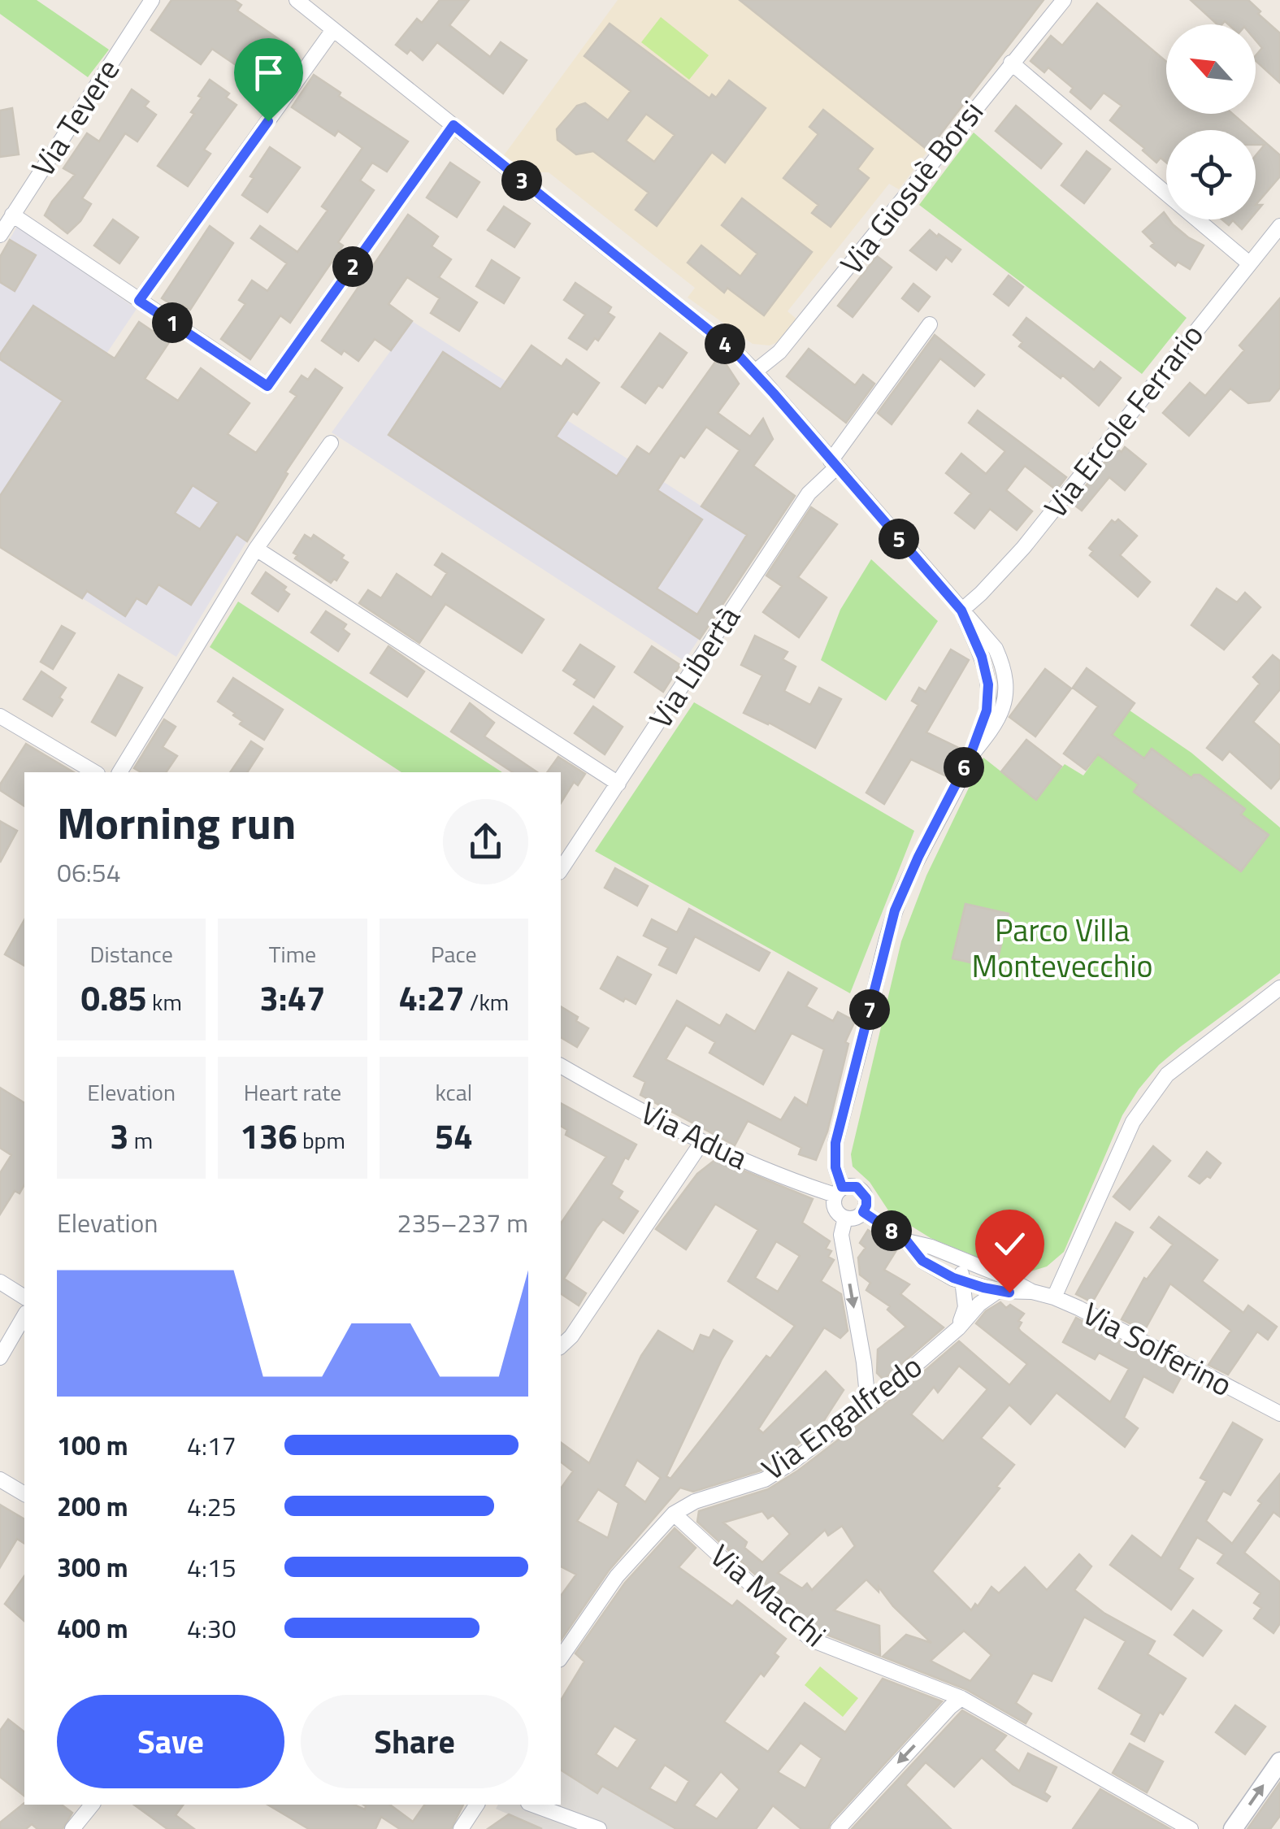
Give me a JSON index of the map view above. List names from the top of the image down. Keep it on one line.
{"streets":{"street":["Via Tevere","Via Giosuè Borsi","Via Ercole Ferrario","Via Libertà","Via Adua","Via Solferino","Via Engalfredo","Via Macchi"]},"crossings":[["Via Adua","Via Solferino"],["Via Solferino","Via Engalfredo"],["Via Engalfredo","Via Macchi"]],"parks":["Parco Villa Montevecchio"],"north":"top left","page":{"pins":["3","2","1","4","5","6","7","8"],"heading":["Morning run","06:54"],"stats":[["Distance","0.85 km"],["Time","3:47"],["Pace","4:27 /km"],["Elevation","3 m"],["Heart rate","136 bpm"],["kcal","54"]],"chart":["Elevation","235–237 m"],"list":[{"name":"100 m","note":"4:17"},{"name":"200 m","note":"4:25"},{"name":"300 m","note":"4:15"},{"name":"400 m","note":"4:30"}],"buttons":["Save","Share"]}}
